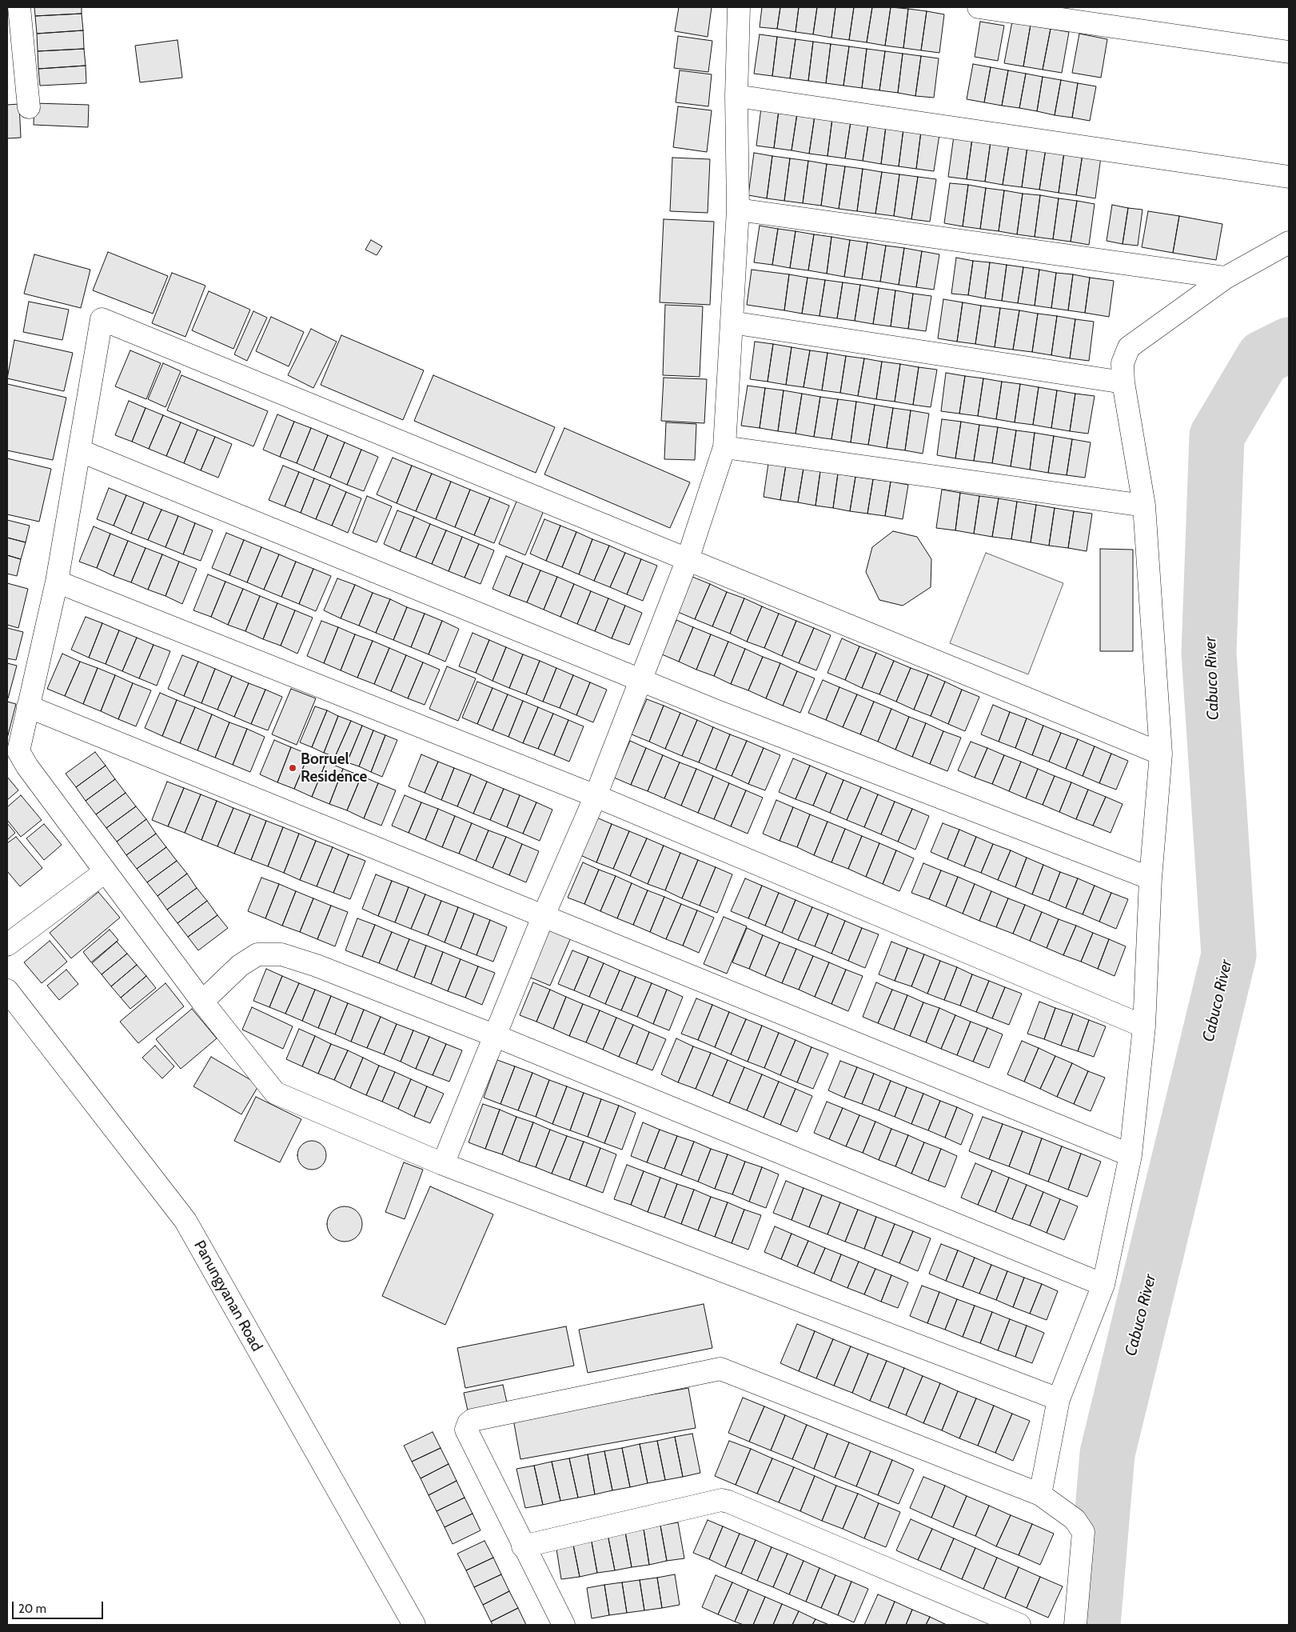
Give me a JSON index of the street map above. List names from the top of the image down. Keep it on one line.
{"streets":{"street":["Panungyanan Road"]},"water":["Cabuco River"],"places":["Borruel Residence"],"scale_bar":"20 m"}
